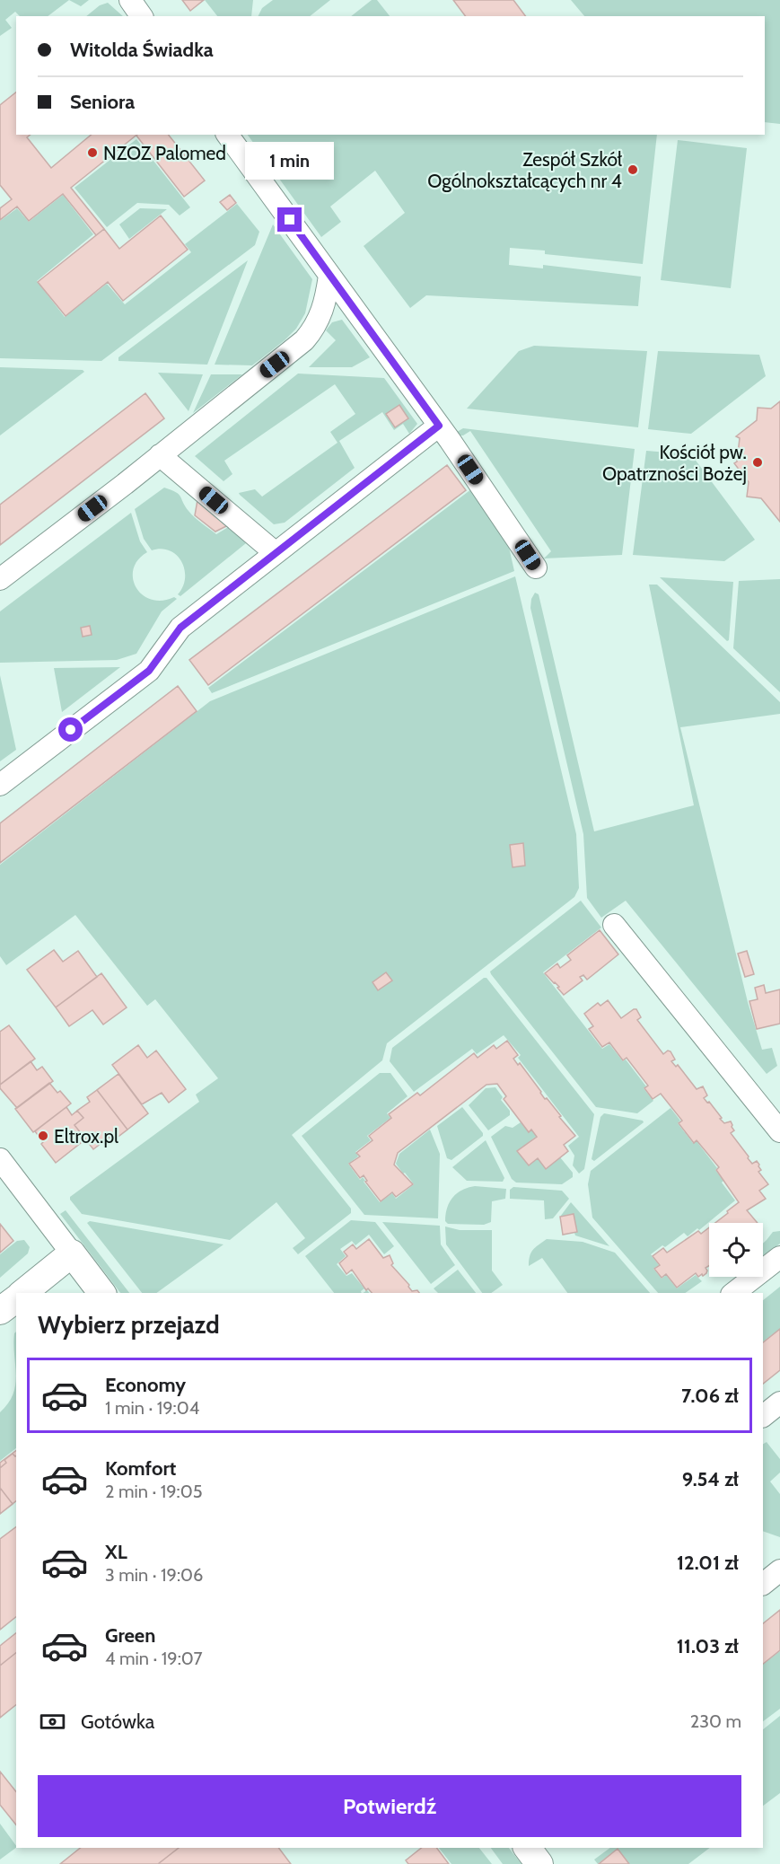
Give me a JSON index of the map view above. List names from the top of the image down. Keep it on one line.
{"places":["NZOZ Palomed","Zespół Szkół Ogólnokształcących nr 4","Kościół pw. Opatrzności Bożej","Eltrox.pl"],"page":{"banner":["Witolda Świadka","Seniora"],"bubble":"1 min","heading":"Wybierz przejazd","list":[{"name":"Economy","note":"1 min · 19:04","value":"7.06 zł"},{"name":"Komfort","note":"2 min · 19:05","value":"9.54 zł"},{"name":"XL","note":"3 min · 19:06","value":"12.01 zł"},{"name":"Green","note":"4 min · 19:07","value":"11.03 zł"}],"pay":["Gotówka","230 m"],"buttons":"Potwierdź"}}
